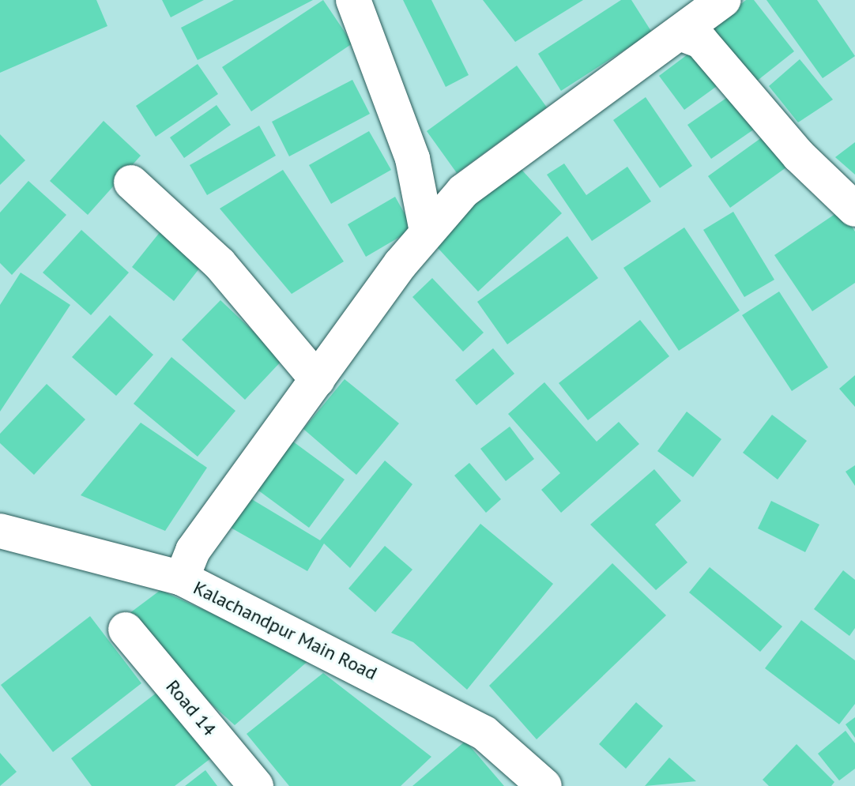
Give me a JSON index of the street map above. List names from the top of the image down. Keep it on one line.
{"streets":{"street":["Kalachandpur Main Road","Road 14"]}}
